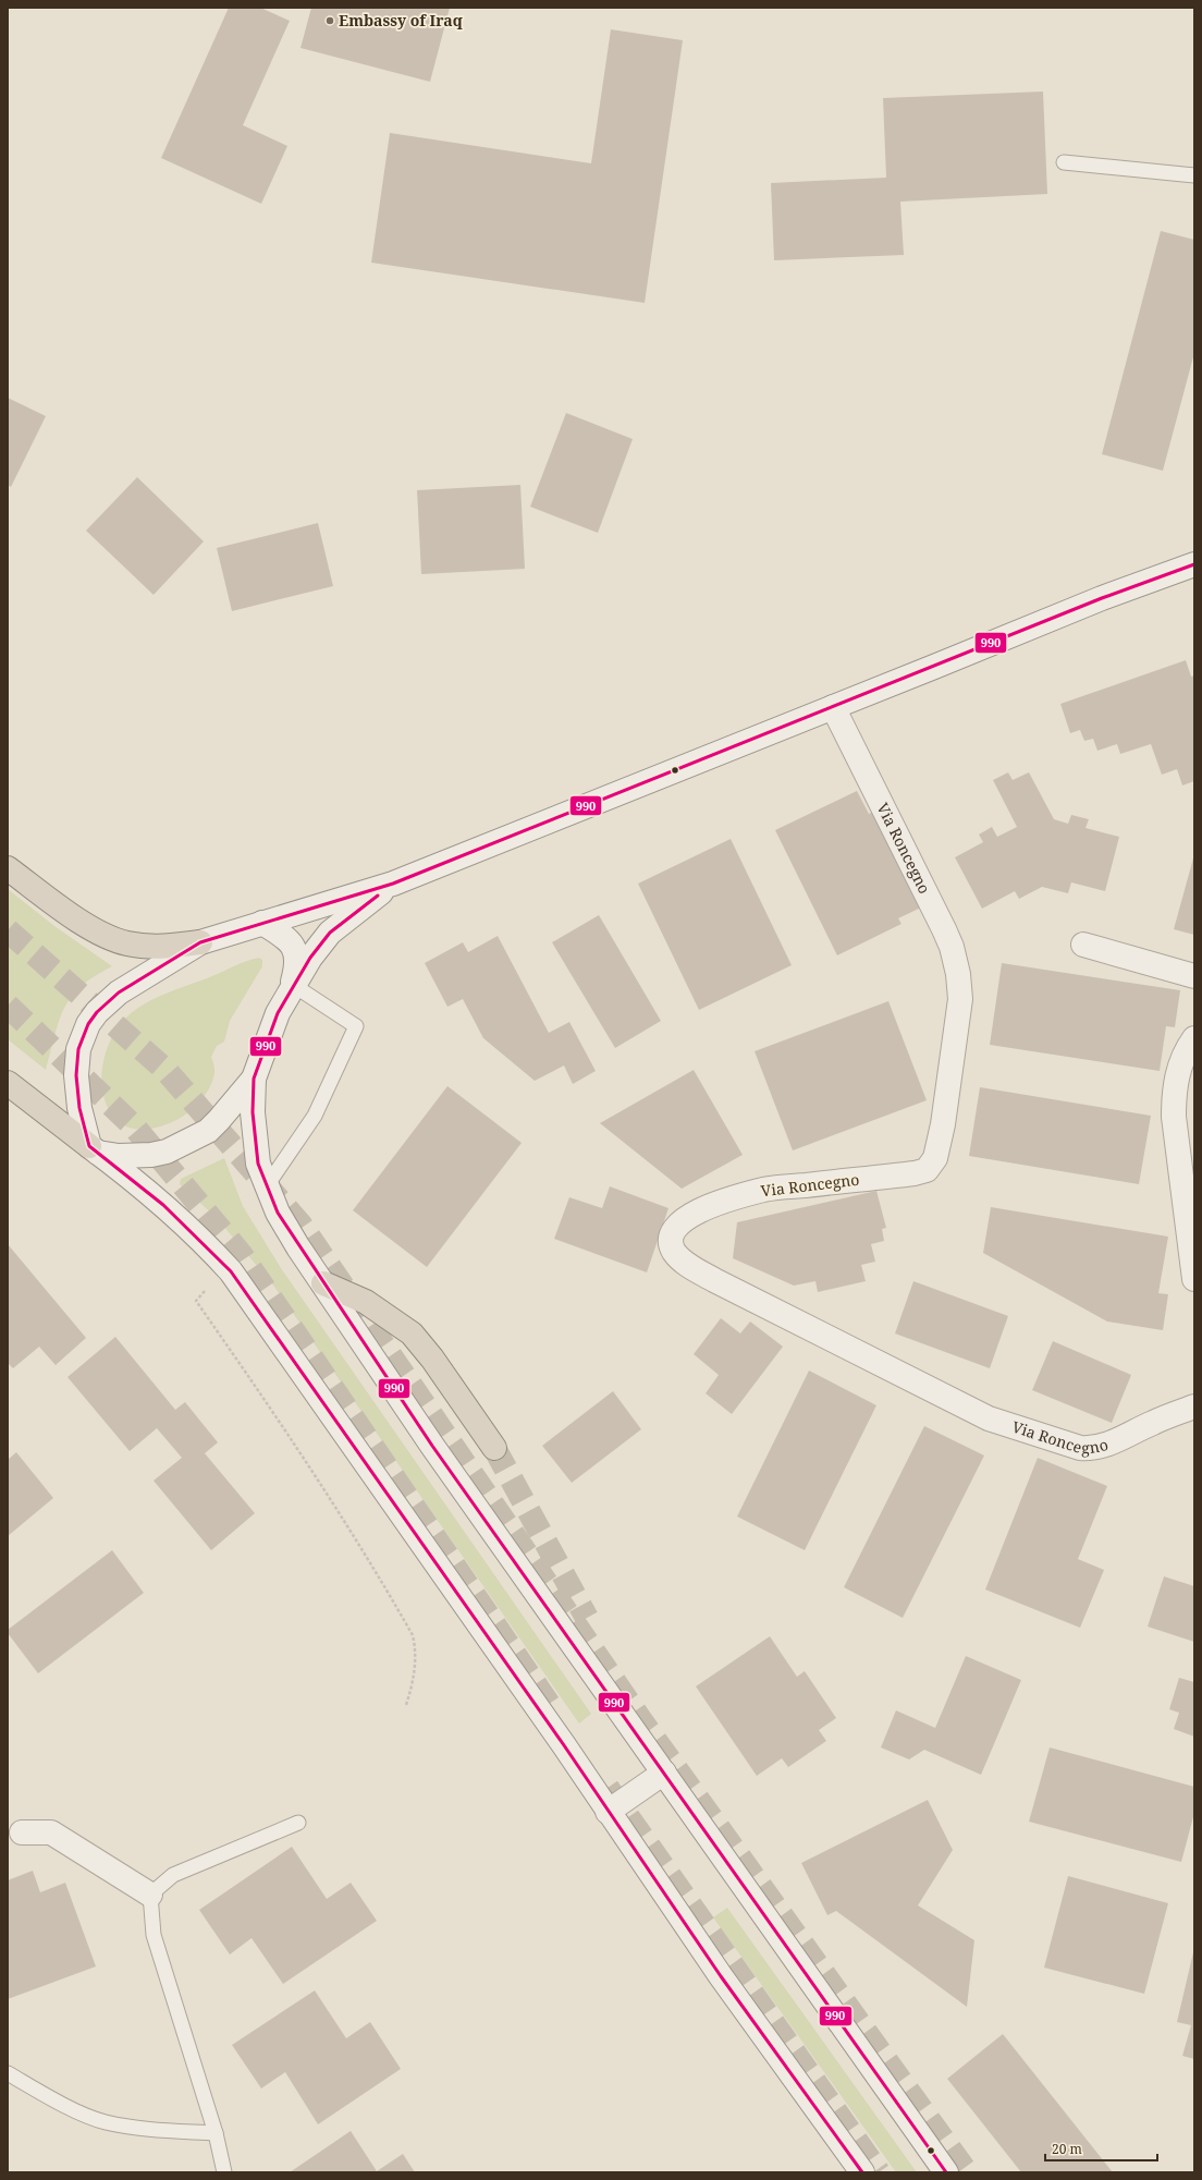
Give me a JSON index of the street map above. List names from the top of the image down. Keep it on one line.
{"streets":{"street":["Via Roncegno"]},"places":["Embassy of Iraq"],"lines":["transit line 990"],"scale_bar":"20 m"}
